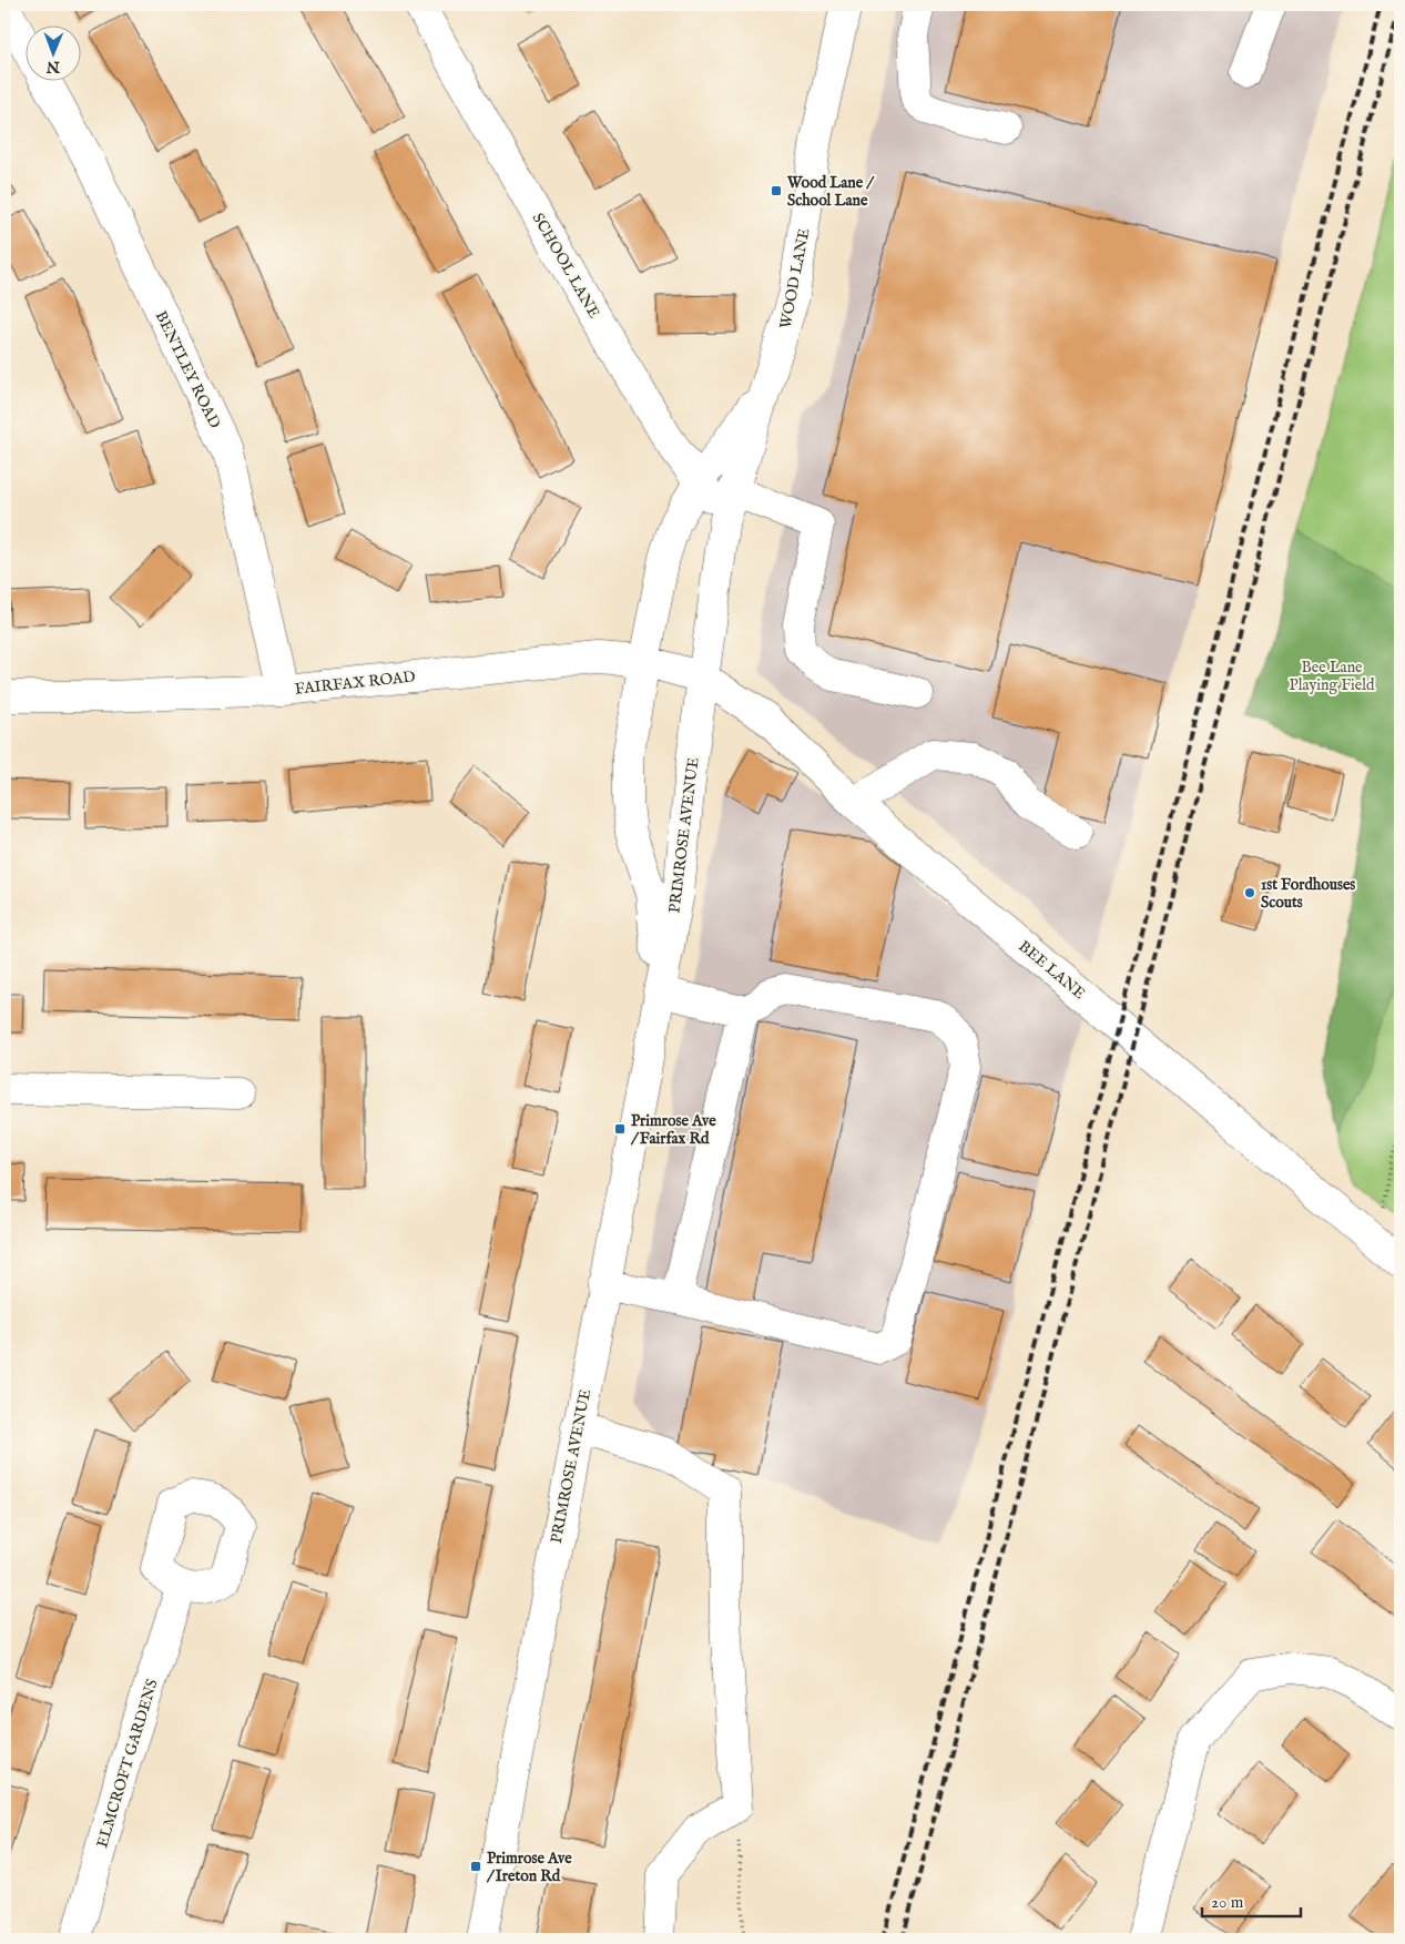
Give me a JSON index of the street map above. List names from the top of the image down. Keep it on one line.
{"streets":{"street":["SCHOOL LANE","WOOD LANE","BENTLEY ROAD","FAIRFAX ROAD","PRIMROSE AVENUE","BEE LANE","ELMCROFT GARDENS"]},"crossings":[["SCHOOL LANE","WOOD LANE"],["WOOD LANE","FAIRFAX ROAD"],["WOOD LANE","PRIMROSE AVENUE"],["WOOD LANE","BEE LANE"],["BENTLEY ROAD","FAIRFAX ROAD"],["FAIRFAX ROAD","PRIMROSE AVENUE"],["FAIRFAX ROAD","BEE LANE"],["PRIMROSE AVENUE","BEE LANE"]],"parks":["Bee Lane Playing Field"],"places":{"transit":["Wood Lane / School Lane","Primrose Ave / Fairfax Rd","Primrose Ave / Ireton Rd"],"other":["1st Fordhouses Scouts"]},"scale_bar":"20 m","north":"bottom"}
